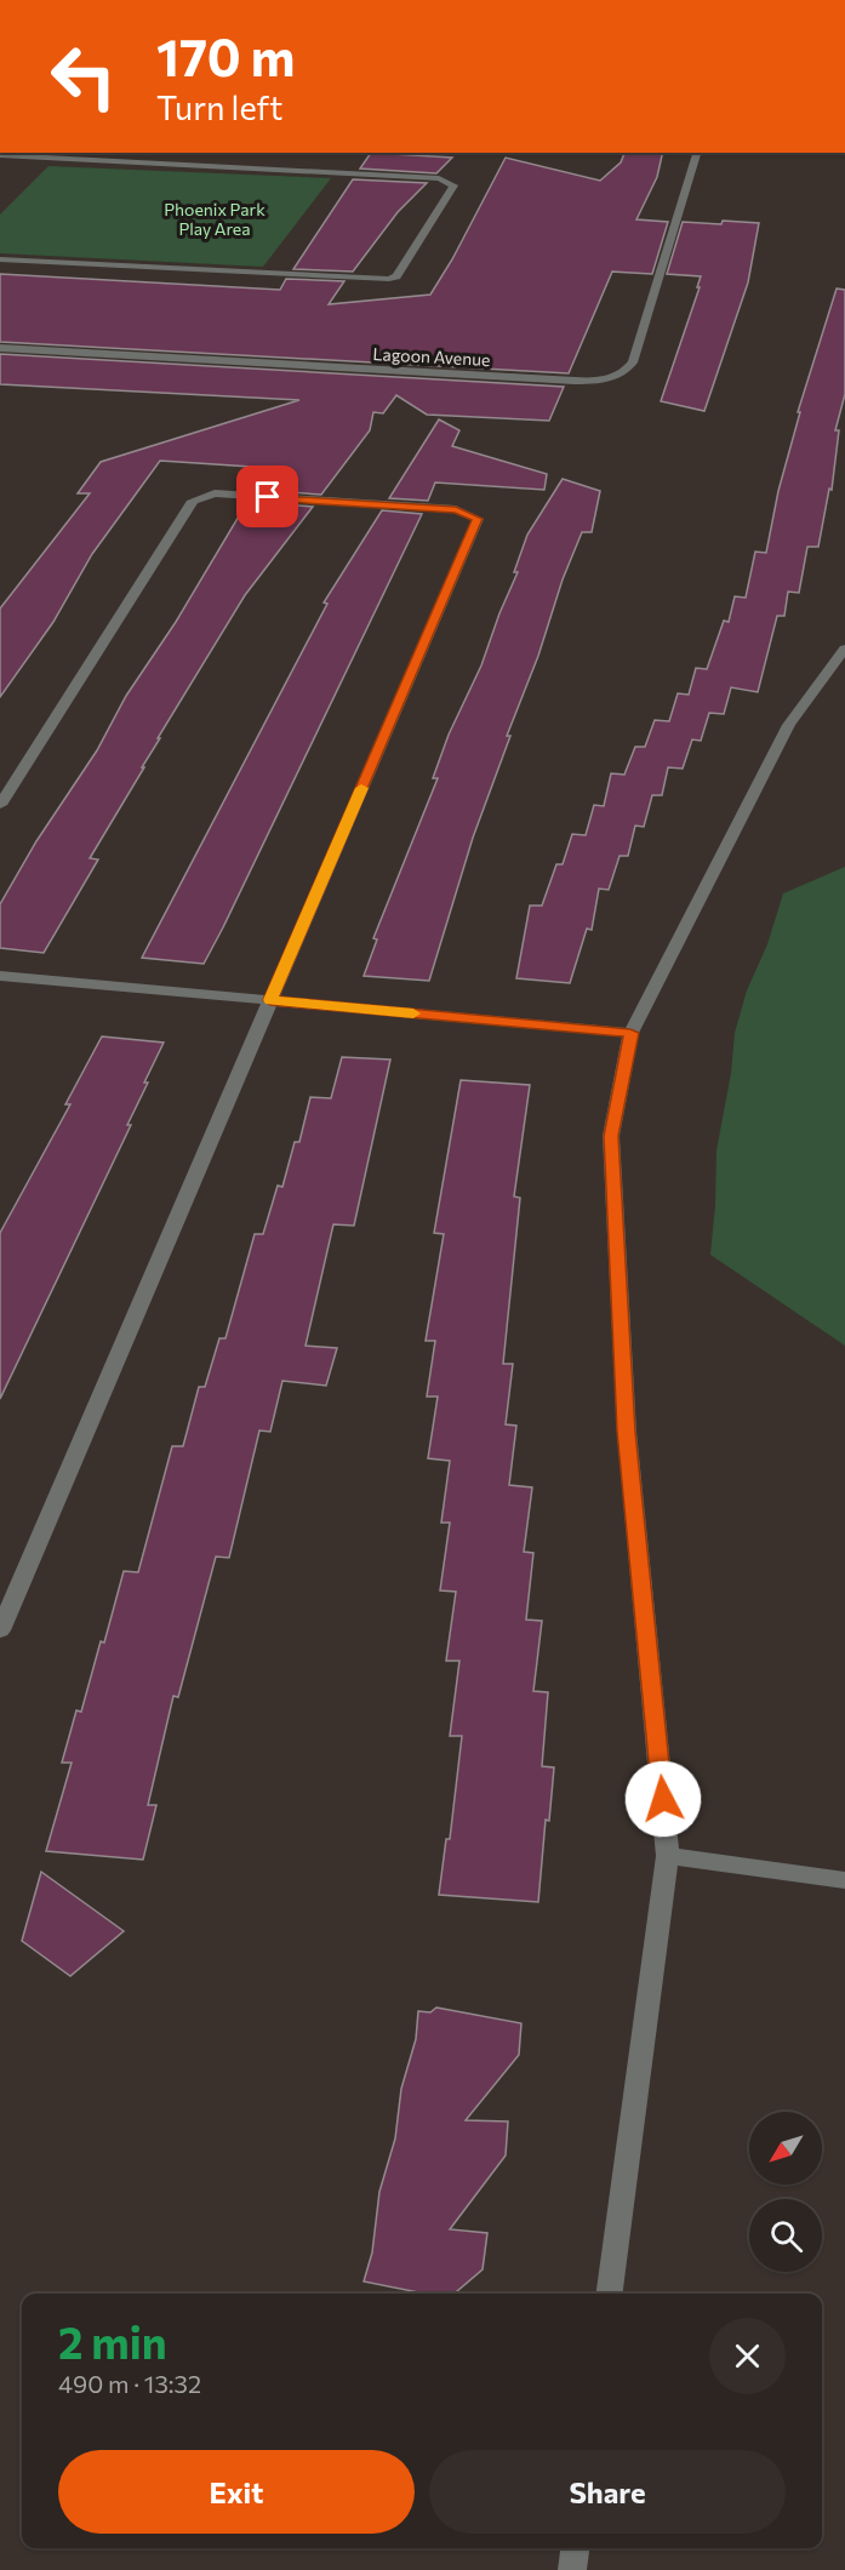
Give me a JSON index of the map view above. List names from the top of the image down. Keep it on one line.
{"streets":{"street":["Lagoon Avenue"]},"parks":["Phoenix Park Play Area"],"north":"bottom left","page":{"turn":["170 m","Turn left"],"heading":["2 min","490 m · 13:32"],"buttons":["Exit","Share"]}}
